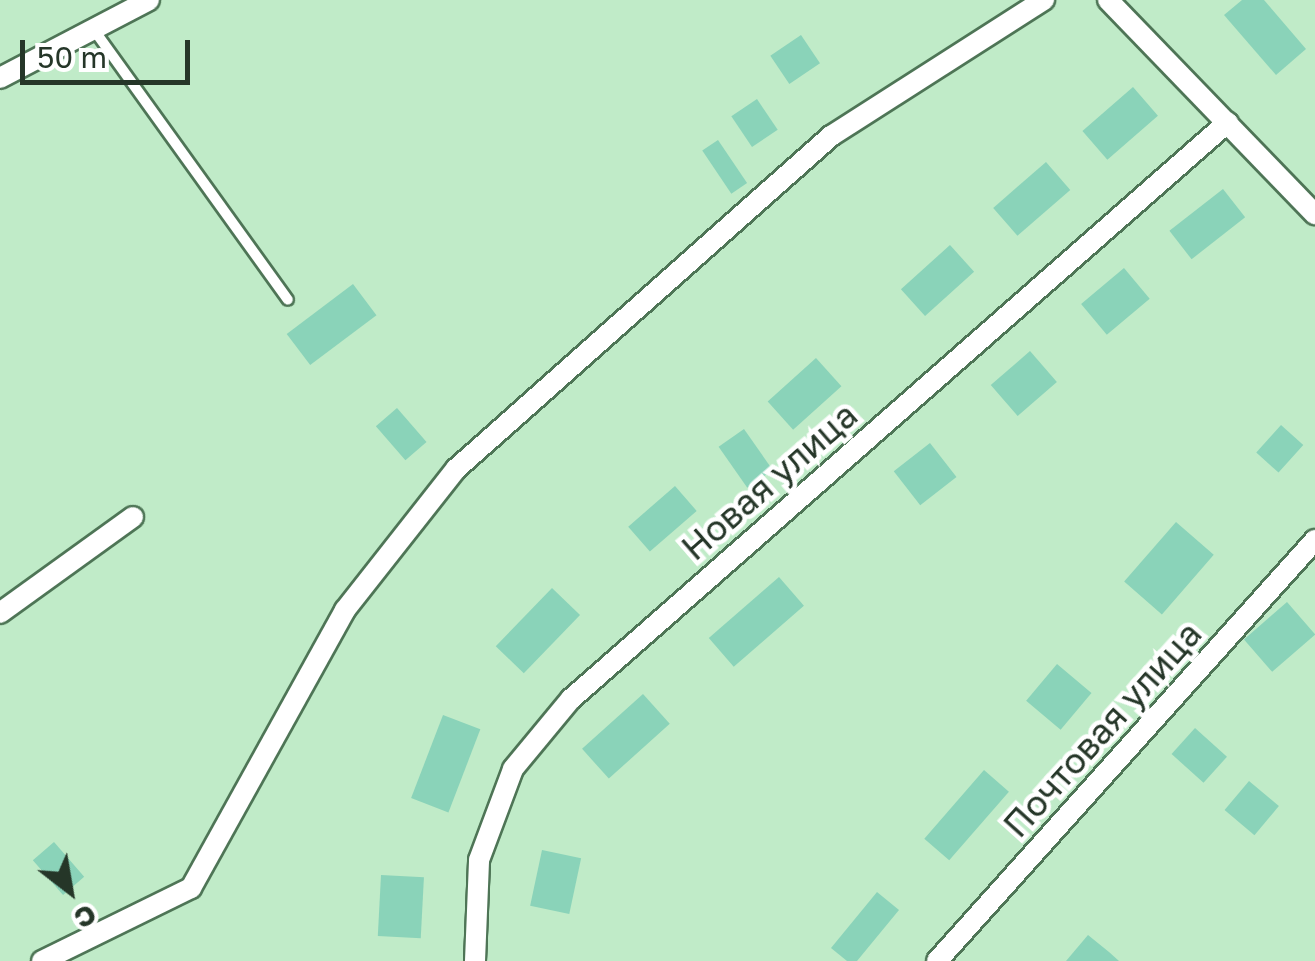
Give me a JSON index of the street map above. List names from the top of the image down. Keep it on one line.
{"streets":{"street":["Новая улица","Почтовая улица"]},"scale_bar":"50 m","north":"bottom right"}
